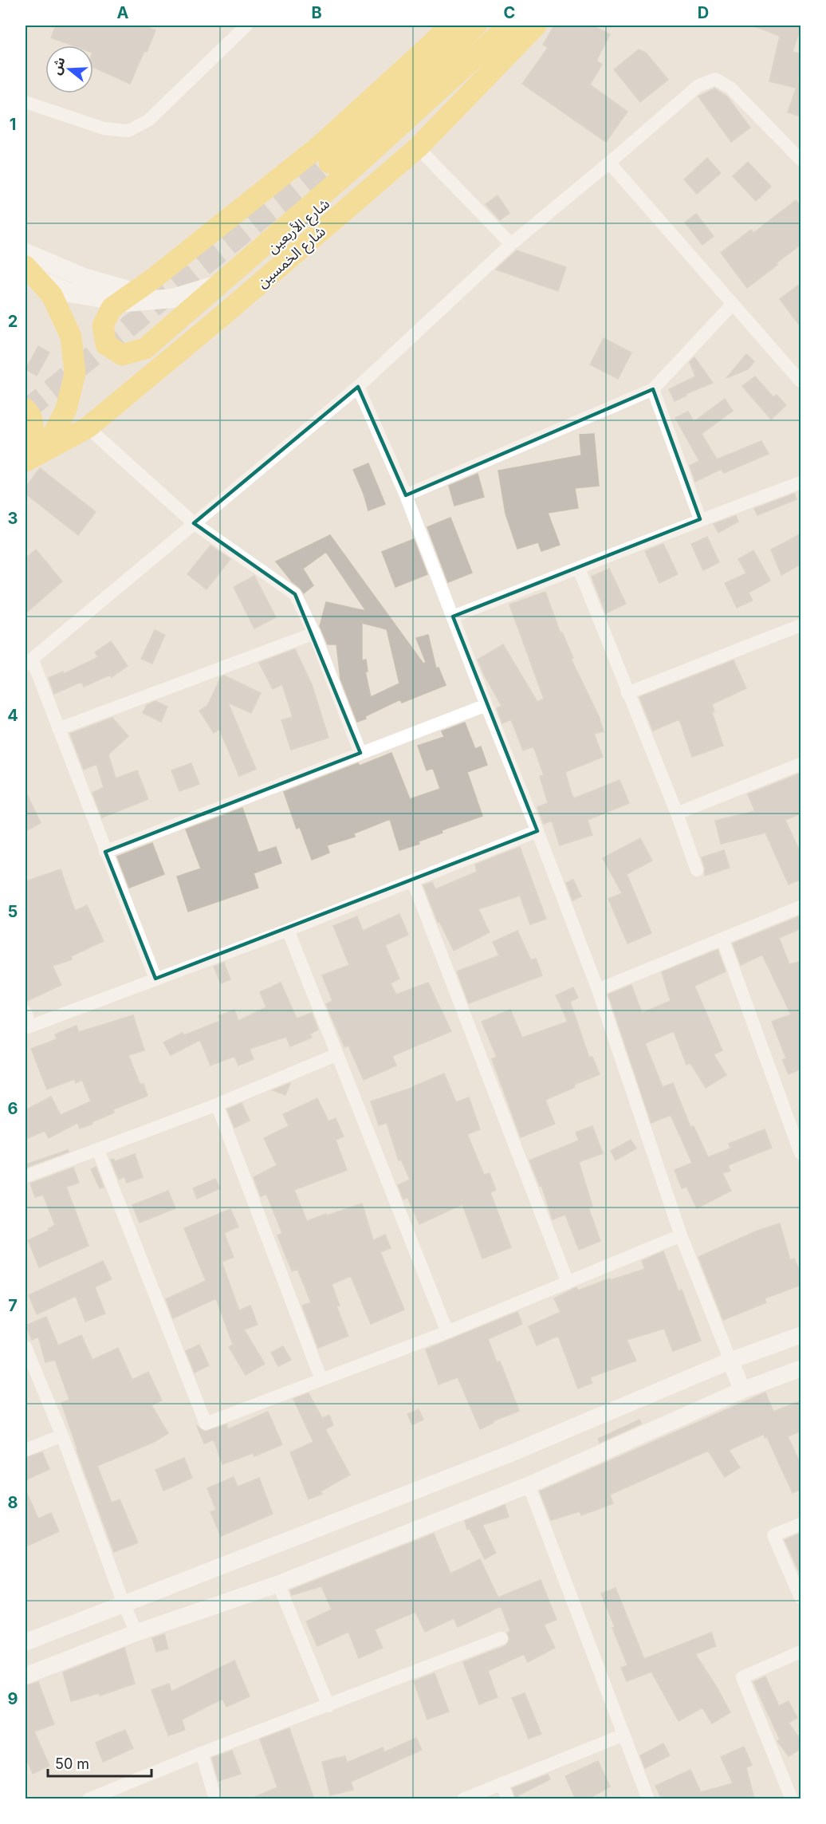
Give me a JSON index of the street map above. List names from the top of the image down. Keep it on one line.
{"streets":{"main road":["شارع الأربعين","شارع الخمسين"]},"scale_bar":"50 m","north":"left","grid":{"columns":["A","B","C","D"],"rows":["1","2","3","4","5","6","7","8","9"]}}
